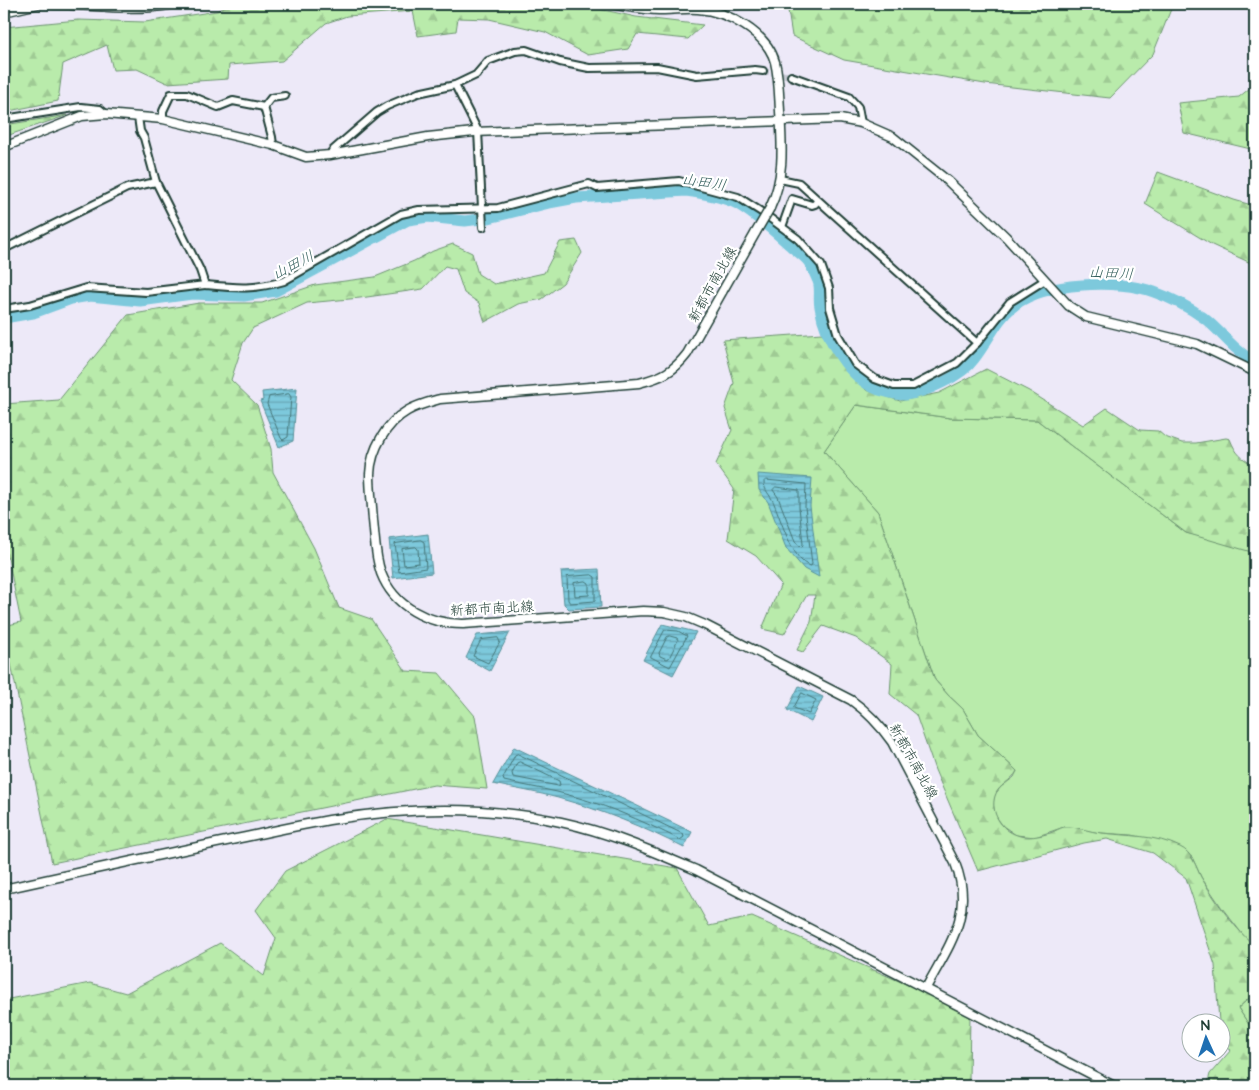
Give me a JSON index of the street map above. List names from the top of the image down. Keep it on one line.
{"streets":{"street":["新都市南北線"]},"water":["山田川"],"north":"top"}
